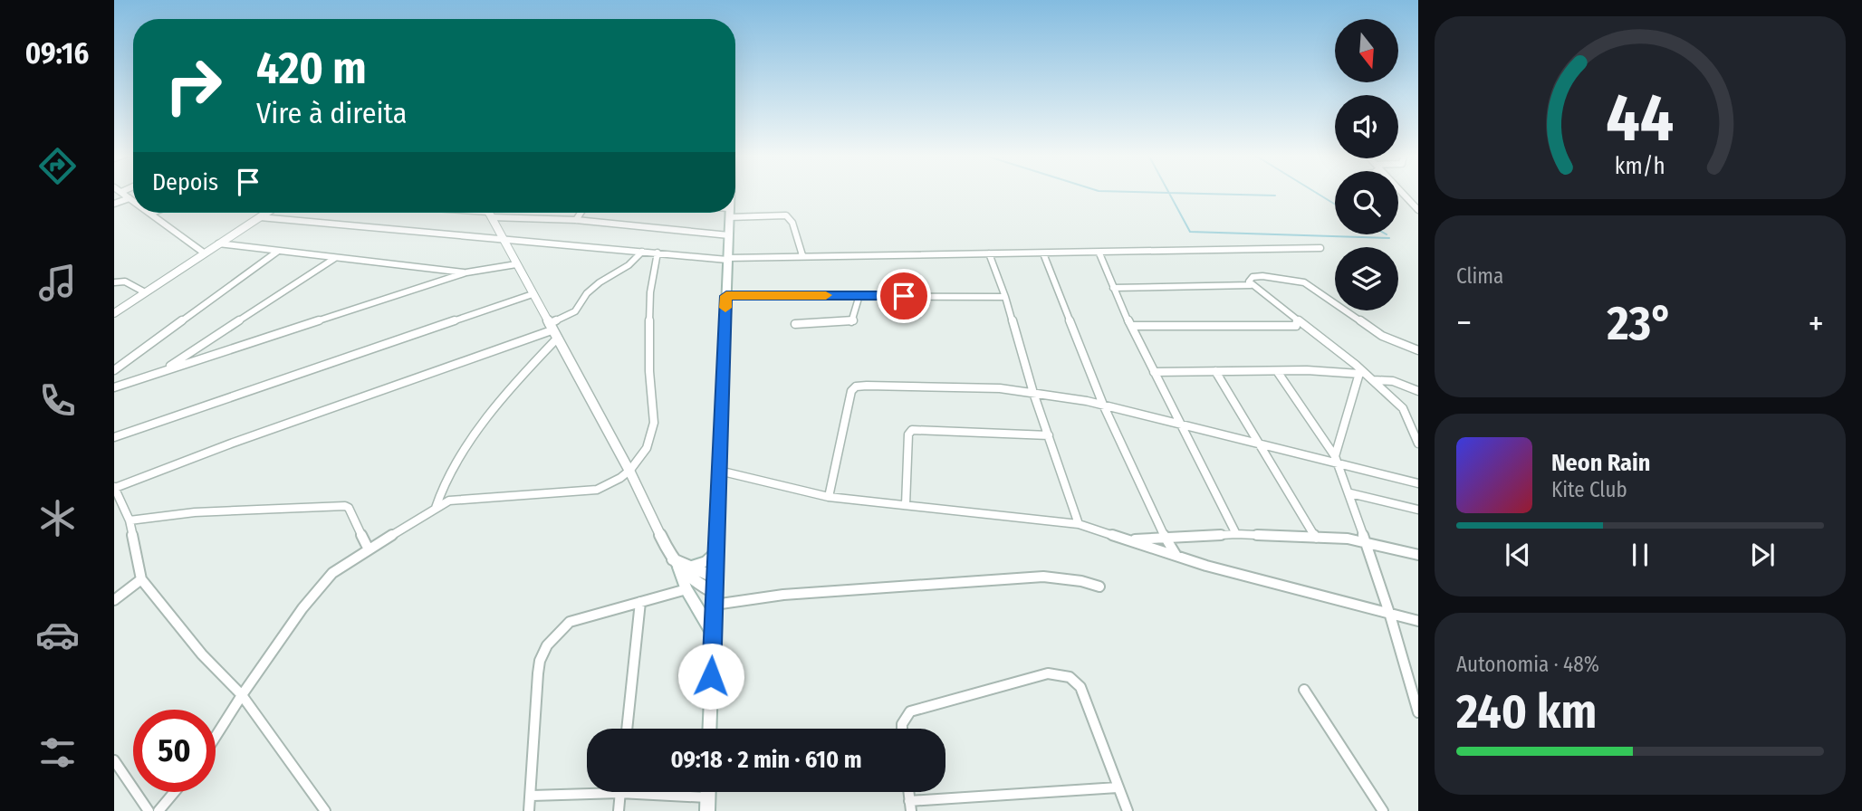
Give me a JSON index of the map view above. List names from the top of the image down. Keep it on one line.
{"north":"bottom","page":{"tabs":"09:16","turn":["420 m","Vire à direita"],"then":"Depois","tile":["Clima",["Autonomia · 48%","240 km"]],"heat":["−","23°","+"],"song":["Neon Rain","Kite Club"],"limit":"50","trip":"09:18 · 2 min · 610 m","gauge":["44","km/h"]}}
